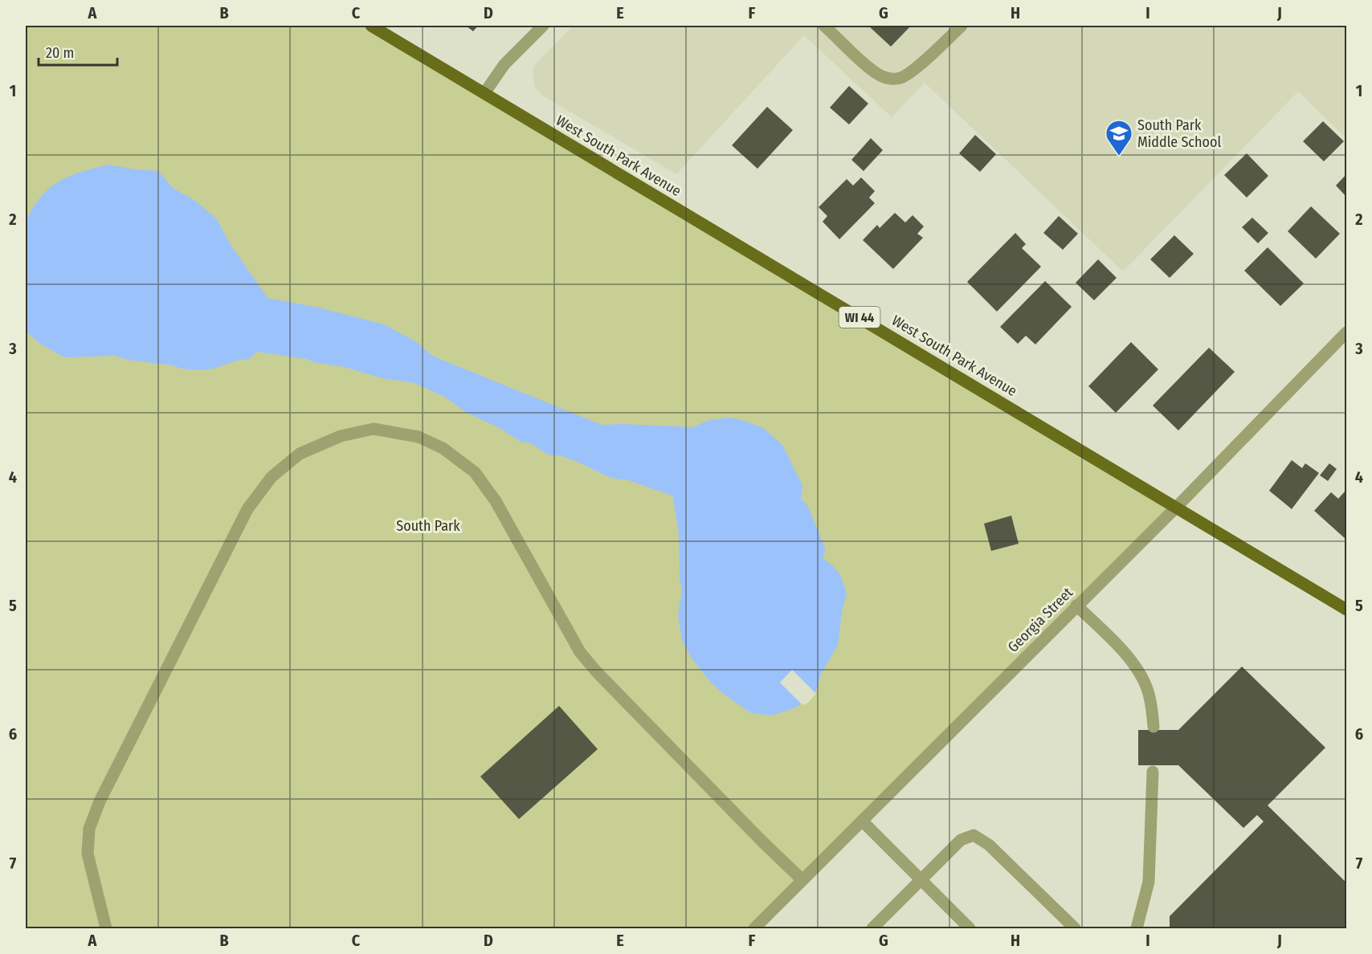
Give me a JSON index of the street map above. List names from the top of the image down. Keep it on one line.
{"streets":{"main road":["West South Park Avenue","WI 44"],"street":["Georgia Street"]},"crossings":[["West South Park Avenue","Georgia Street"]],"parks":["South Park"],"places":{"school or university":["South Park Middle School"]},"scale_bar":"20 m","grid":{"columns":["A","B","C","D","E","F","G","H","I","J"],"rows":["1","2","3","4","5","6","7"]}}
